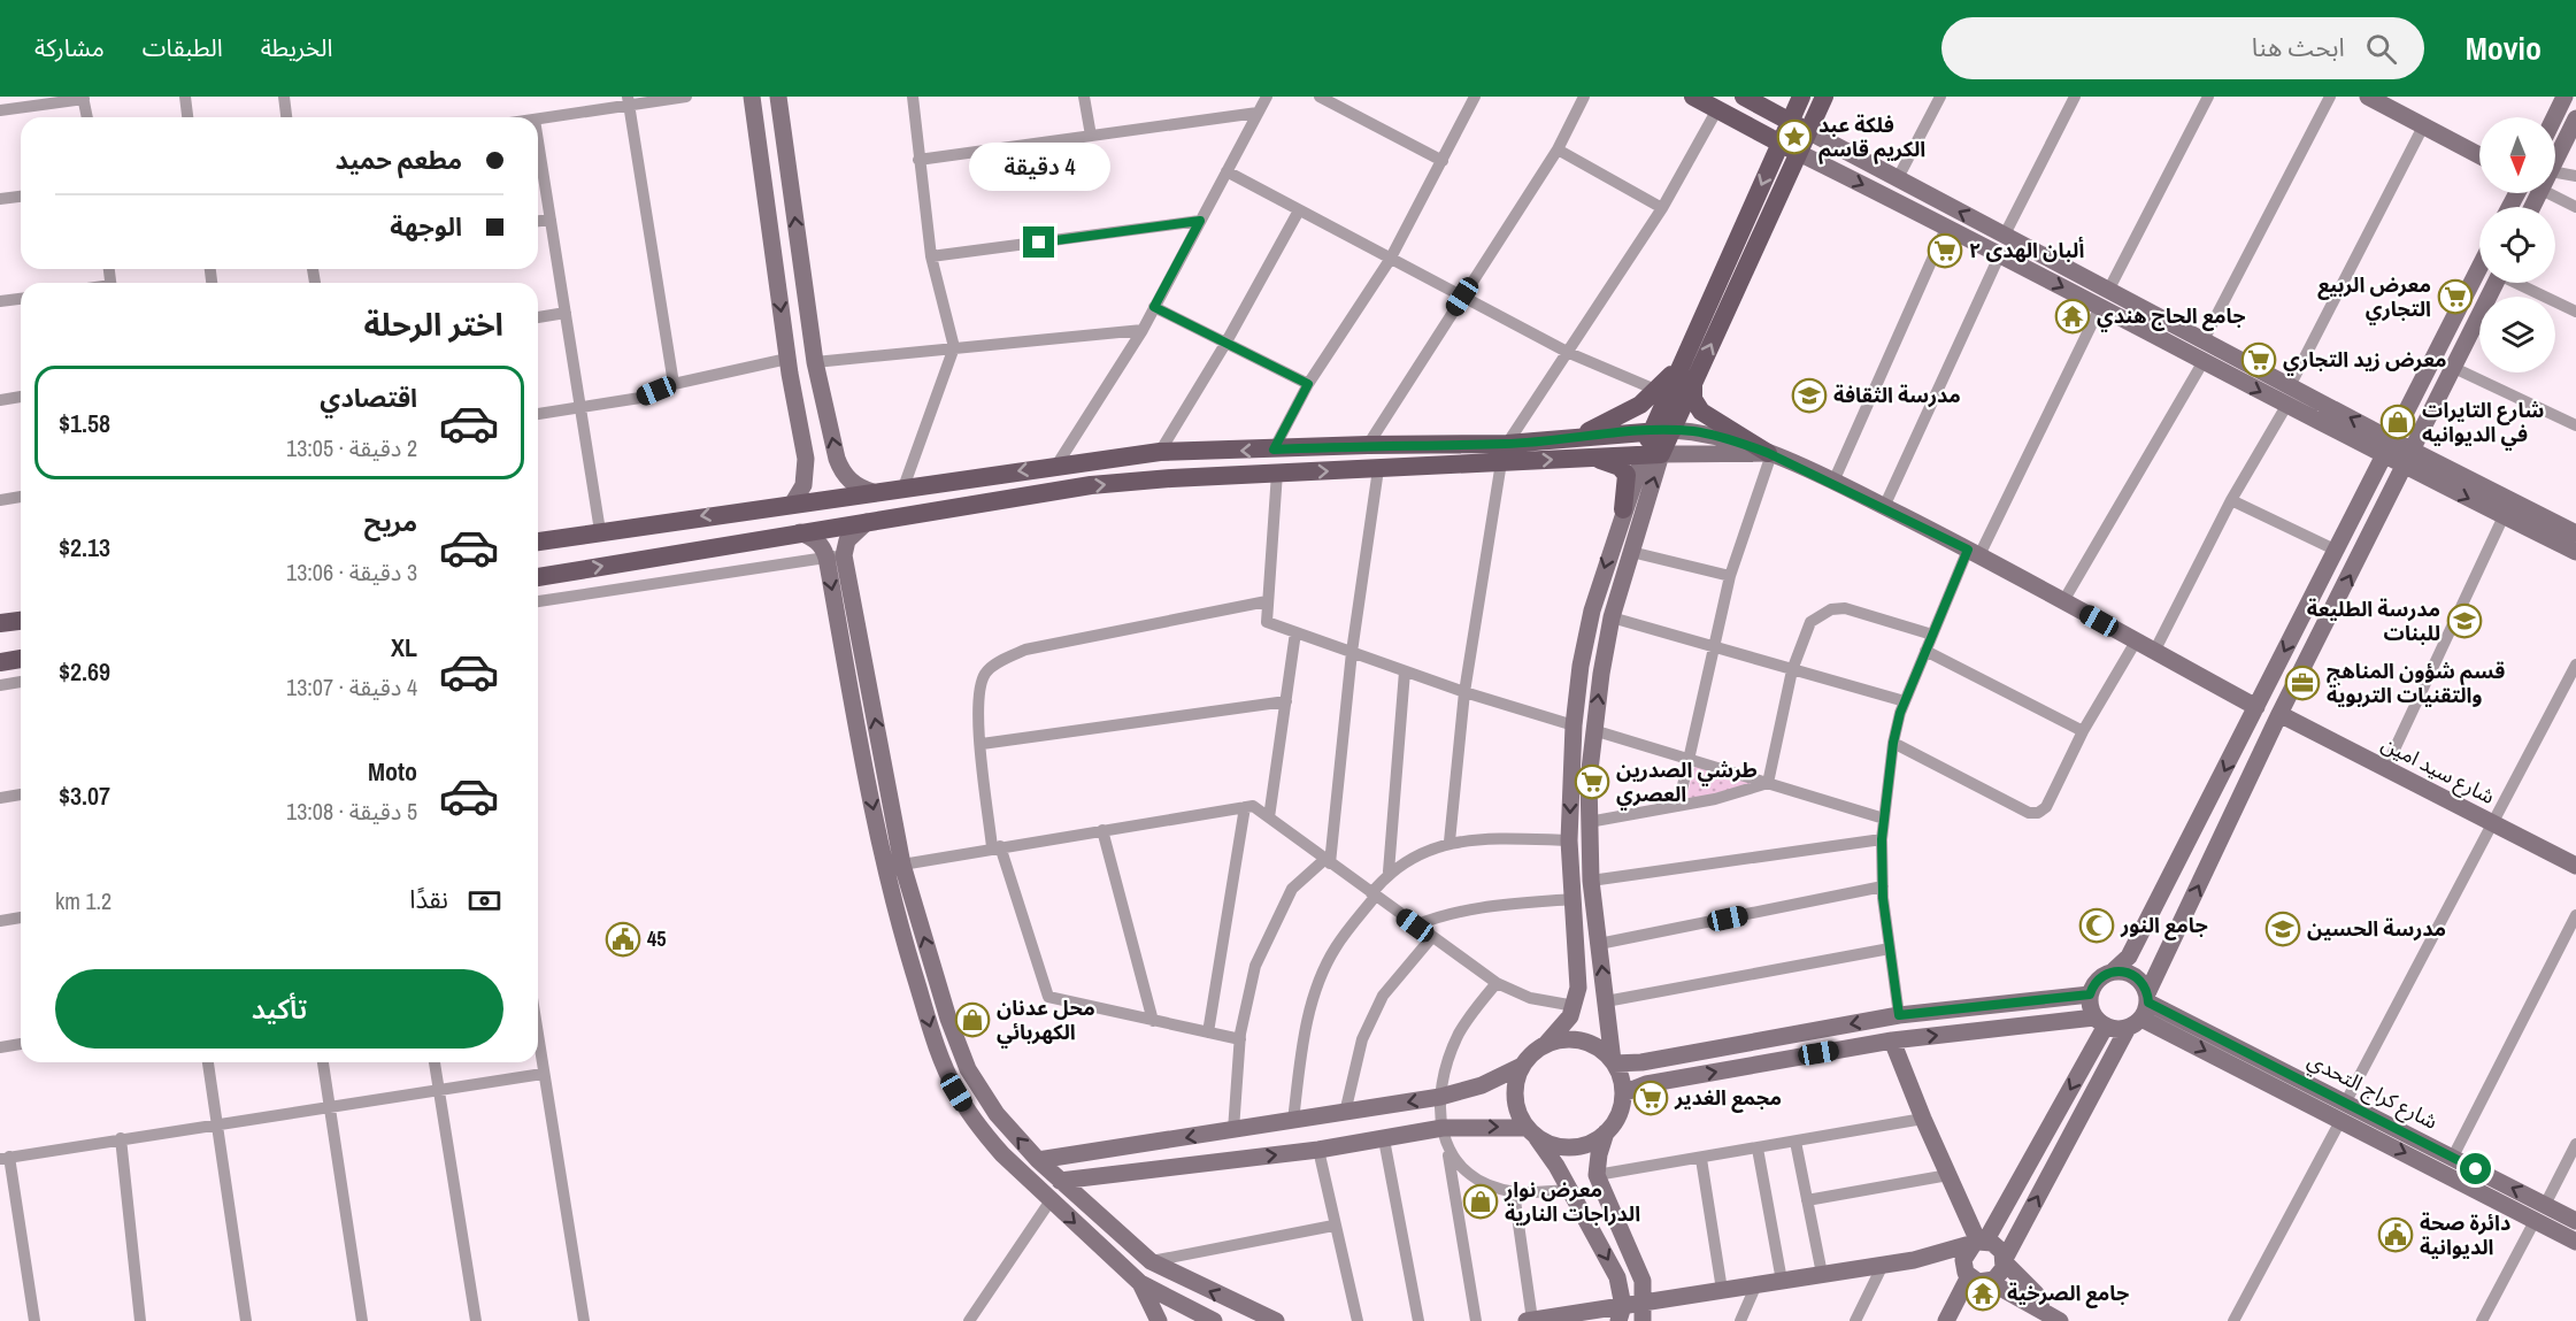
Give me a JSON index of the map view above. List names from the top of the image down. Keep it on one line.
{"streets":{"main road":["شارع سيد امين","شارع كراج التحدي"]},"places":{"place":["فلكة عبد الكريم قاسم"],"supermarket":["ألبان الهدى ٢","معرض الربيع التجاري","معرض زيد التجاري","طرشي الصدرين العصري","مجمع الغدير"],"temple":["جامع الحاج هندي","جامع الصرخية"],"school or university":["مدرسة الثقافة","مدرسة الطليعة للبنات","مدرسة الحسين"],"shop":["شارع التايرات في الديوانيه","محل عدنان الكهربائي","معرض نوار الدراجات النارية"],"office":["قسم شؤون المناهج والتقنيات التربوية"],"mosque":["جامع النور"],"public building":["45","دائرة صحة الديوانية"]},"north":"bottom","page":{"header":"Movio","search":"ابحث هنا","nav":["الخريطة","الطبقات","مشاركة"],"banner":["مطعم حميد","الوجهة"],"bubble":"4 دقيقة","heading":"اختر الرحلة","list":[{"name":"اقتصادي","note":"2 دقيقة · 13:05","value":"$1.58"},{"name":"مريح","note":"3 دقيقة · 13:06","value":"$2.13"},{"name":"XL","note":"4 دقيقة · 13:07","value":"$2.69"},{"name":"Moto","note":"5 دقيقة · 13:08","value":"$3.07"}],"pay":["نقدًا","1.2 km"],"buttons":"تأكيد"}}
